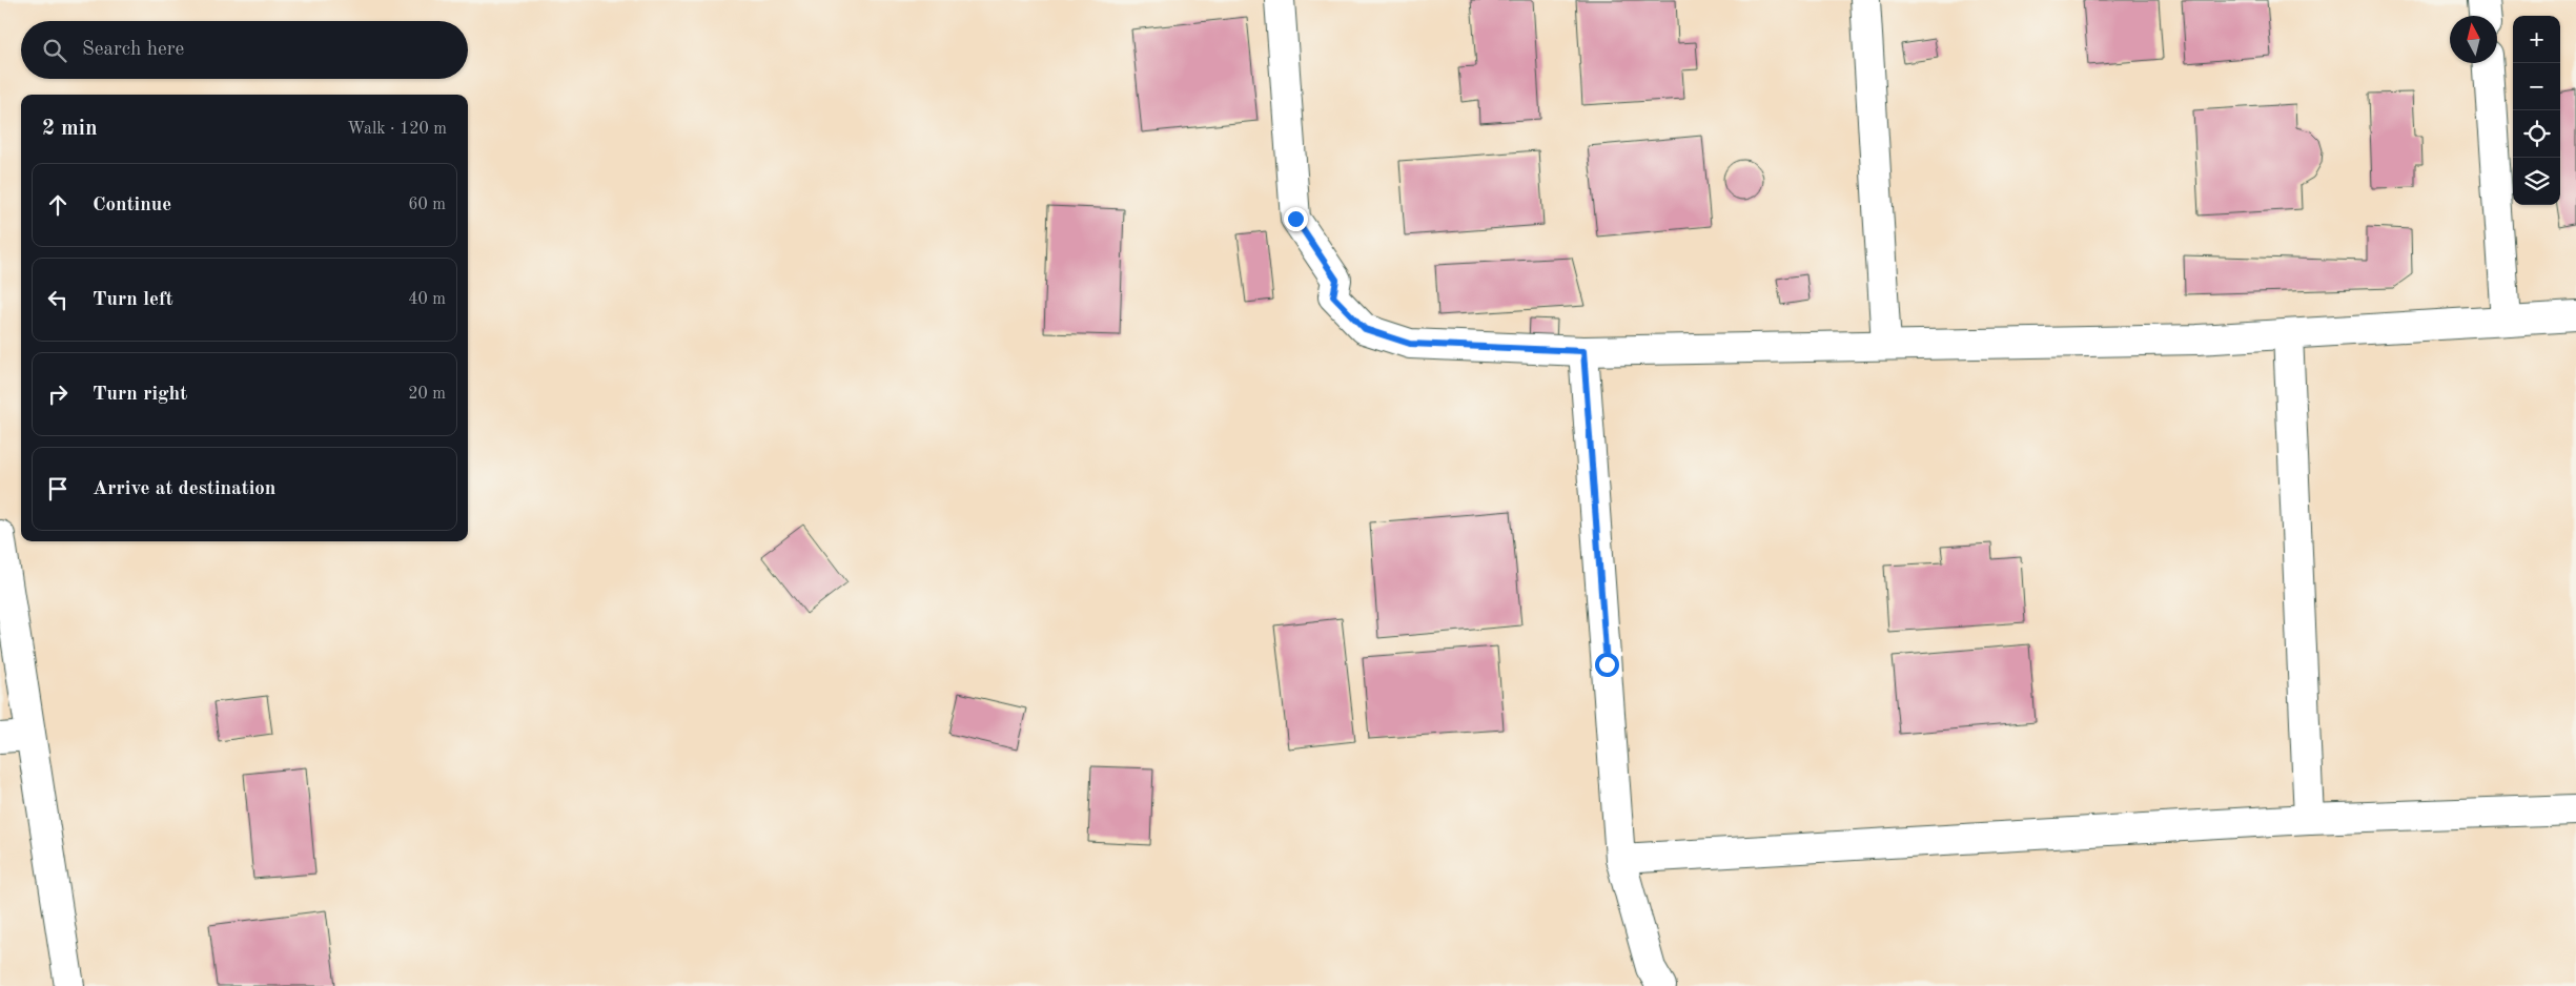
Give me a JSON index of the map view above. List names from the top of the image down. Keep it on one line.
{"north":"top","page":{"map_buttons":["+","−"],"search":"Search here","heading":["2 min","Walk · 120 m"],"list":[["Continue","60 m"],["Turn left","40 m"],["Turn right","20 m"],"Arrive at destination"]}}
